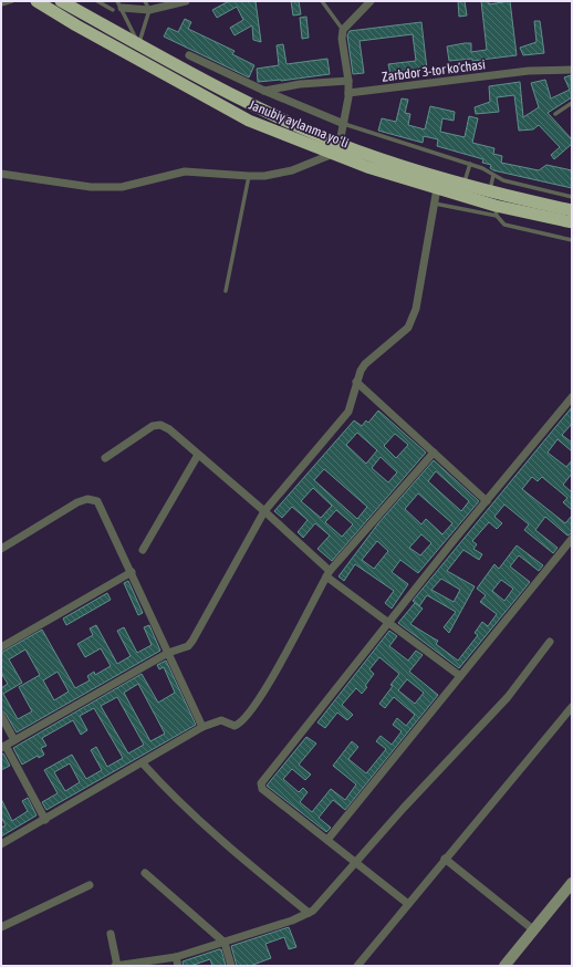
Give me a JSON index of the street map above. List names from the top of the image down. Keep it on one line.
{"streets":{"highway":["Janubiy aylanma yoʻli"],"street":["Zarbdor 3-tor koʼchasi"]}}
